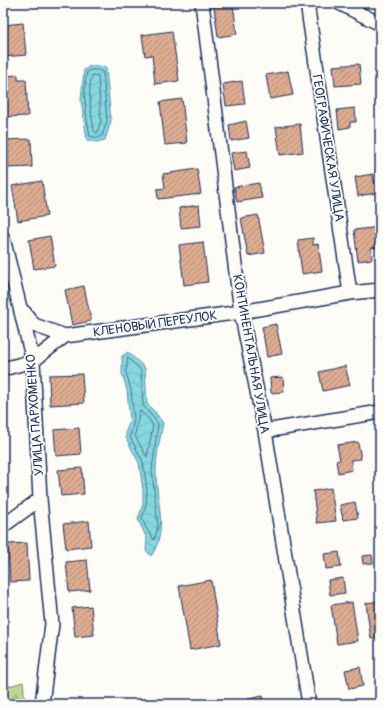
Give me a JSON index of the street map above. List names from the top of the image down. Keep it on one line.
{"streets":{"street":["ГЕОГРАФИЧЕСКАЯ УЛИЦА","КЛЕНОВЫЙ ПЕРЕУЛОК","КОНТИНЕНТАЛЬНАЯ УЛИЦА","УЛИЦА ПАРХОМЕНКО"]},"crossings":[["ГЕОГРАФИЧЕСКАЯ УЛИЦА","КЛЕНОВЫЙ ПЕРЕУЛОК"],["КЛЕНОВЫЙ ПЕРЕУЛОК","КОНТИНЕНТАЛЬНАЯ УЛИЦА"]]}
